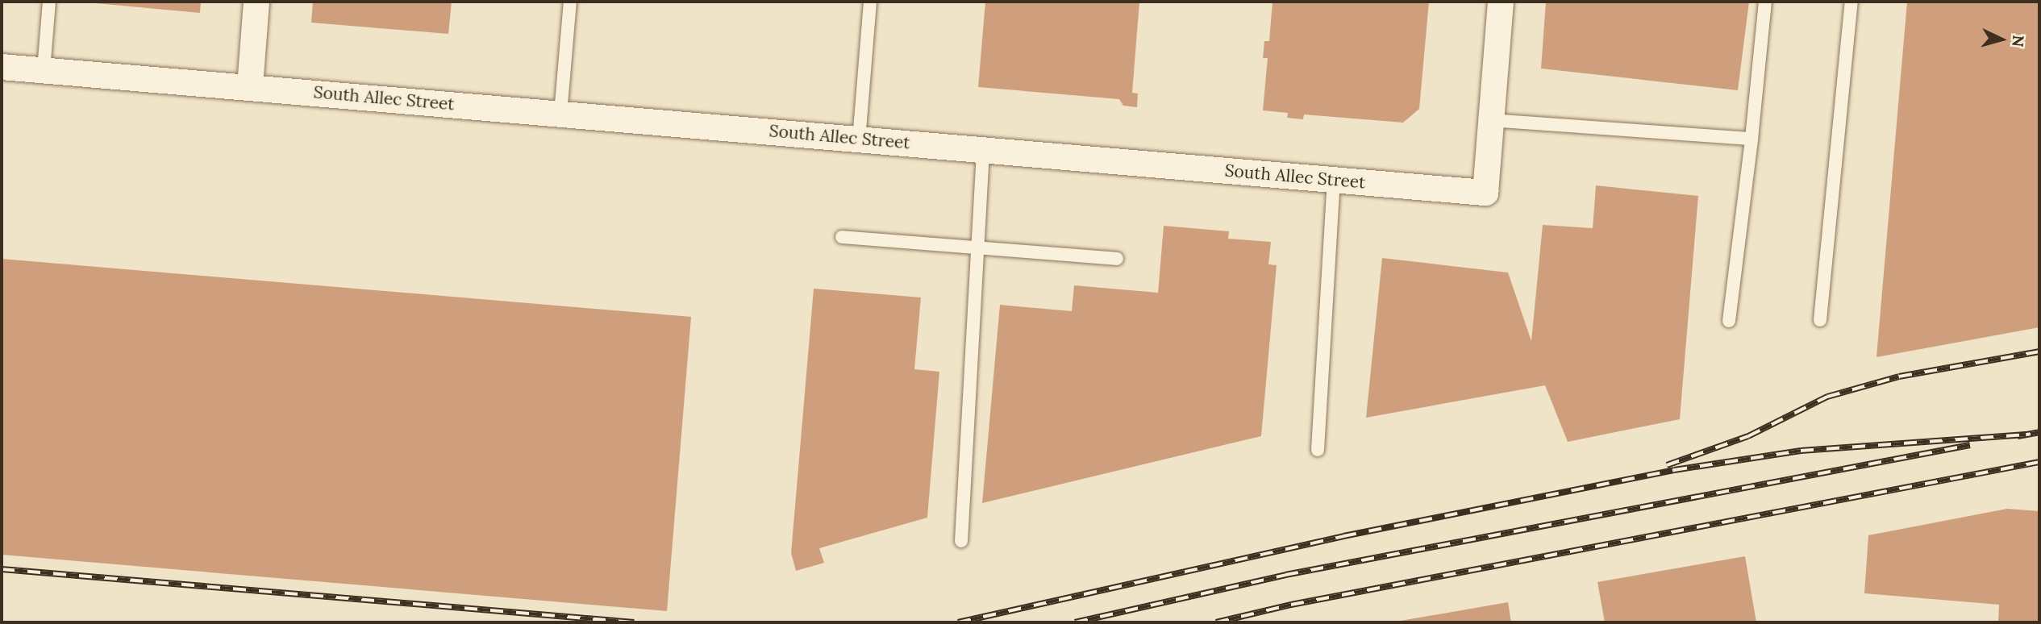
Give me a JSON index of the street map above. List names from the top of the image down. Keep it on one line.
{"streets":{"street":["South Allec Street"]},"north":"right"}
